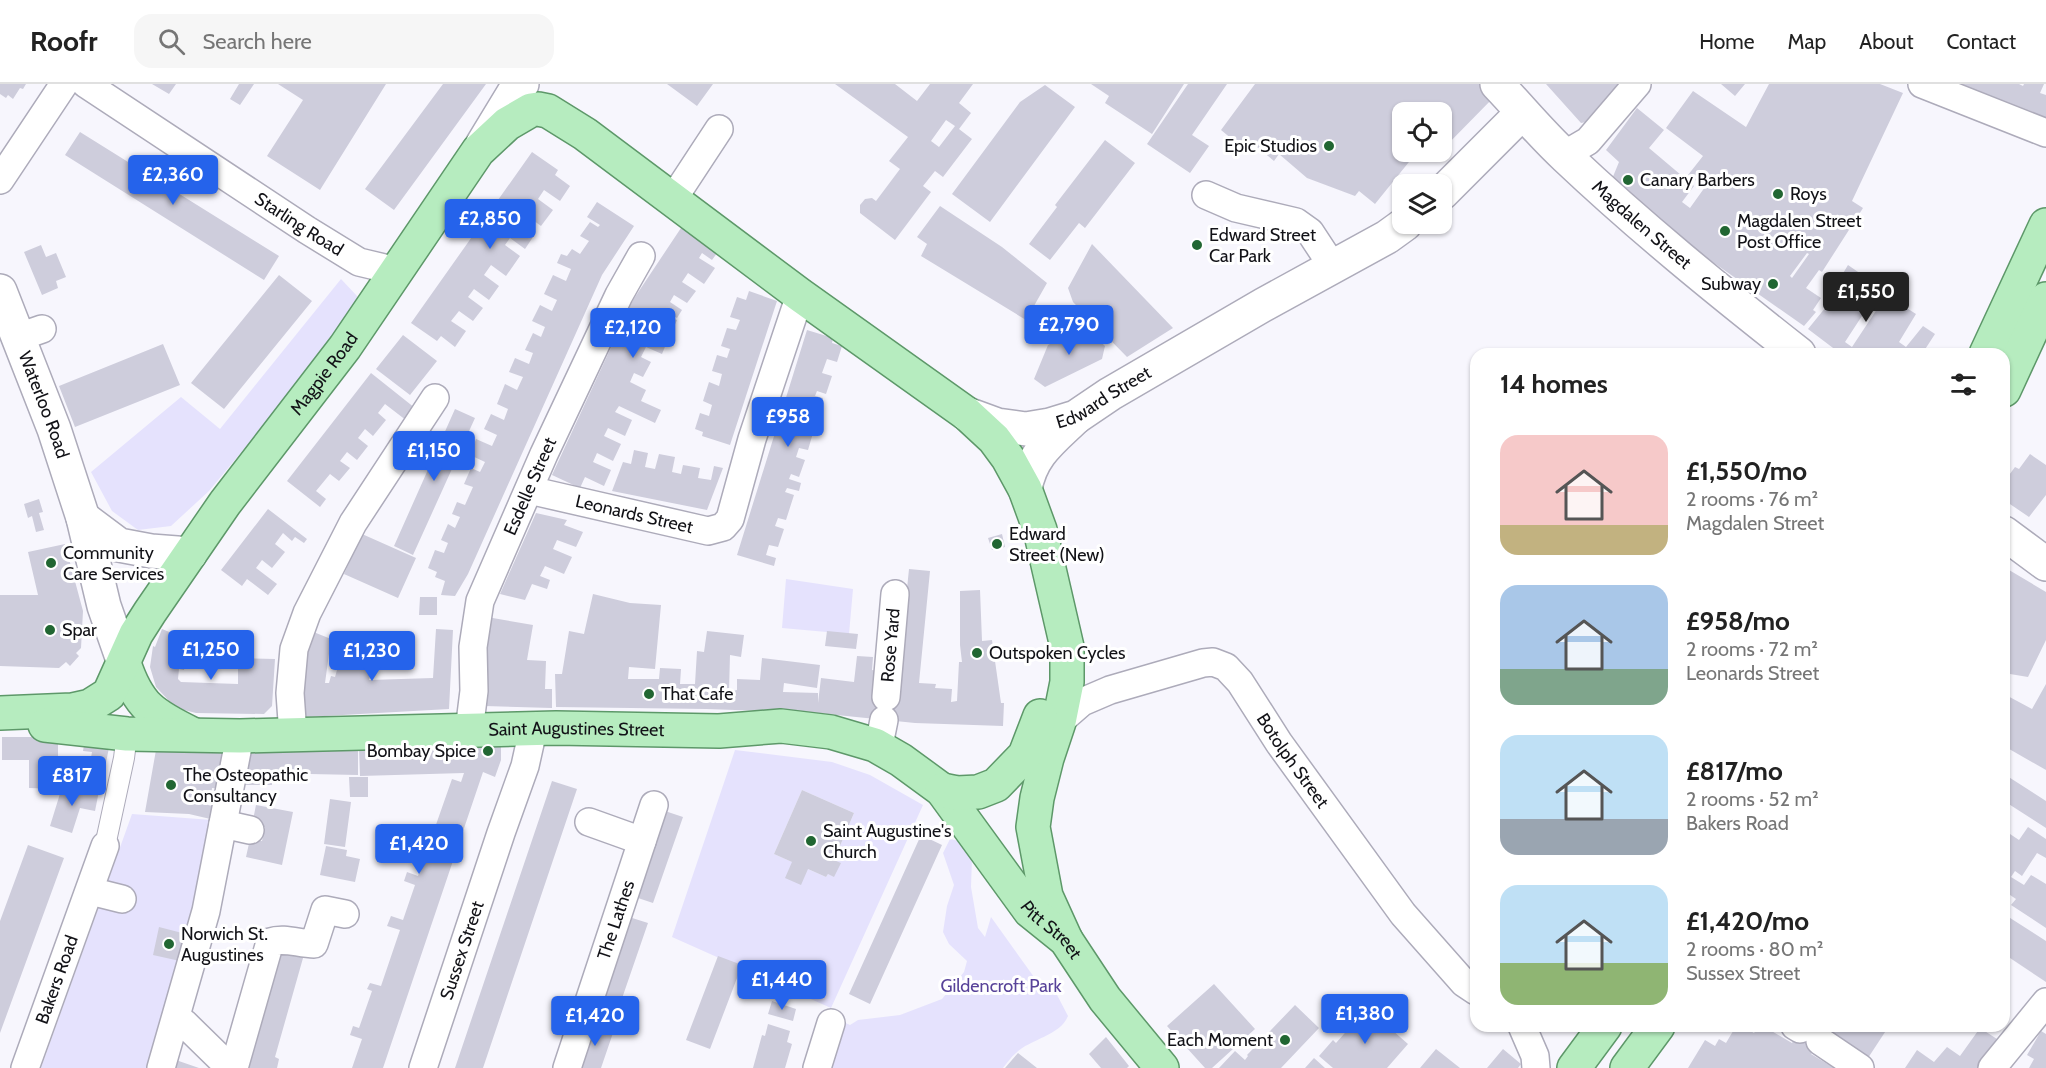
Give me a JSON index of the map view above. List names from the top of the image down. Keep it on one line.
{"streets":{"main road":["Magpie Road","Edward Street","Saint Augustines Street","Pitt Street"],"street":["Starling Road","Magdalen Street","Waterloo Road","Esdelle Street","Leonards Street","Rose Yard","Botolph Street","The Lathes","Sussex Street","Bakers Road"]},"crossings":[["Starling Road","Magpie Road"],["Magpie Road","Waterloo Road"],["Magpie Road","Saint Augustines Street"],["Edward Street","Leonards Street"],["Waterloo Road","Saint Augustines Street"],["Esdelle Street","Leonards Street"],["Esdelle Street","Saint Augustines Street"],["Rose Yard","Saint Augustines Street"],["Saint Augustines Street","Pitt Street"],["Saint Augustines Street","Sussex Street"],["Saint Augustines Street","Bakers Road"]],"parks":["Gildencroft Park"],"places":["Epic Studios","Canary Barbers","Roys","Magdalen Street Post Office","Edward Street Car Park","Subway","Edward Street (New)","Community Care Services","Spar","Outspoken Cycles","That Cafe","Bombay Spice","The Osteopathic Consultancy","Saint Augustine's Church","Norwich St. Augustines","Each Moment"],"page":{"header":"Roofr","search":"Search here","nav":["Home","Map","About","Contact"],"price":["£2,360","£2,850","£1,550","£2,790","£2,120","£958","£1,150","£1,250","£1,230","£817","£1,420","£1,440","£1,380","£1,420"],"heading":"14 homes","list":[{"name":"£1,550/mo","note":"2 rooms · 76 m² · Magdalen Street"},{"name":"£958/mo","note":"2 rooms · 72 m² · Leonards Street"},{"name":"£817/mo","note":"2 rooms · 52 m² · Bakers Road"},{"name":"£1,420/mo","note":"2 rooms · 80 m² · Sussex Street"}]}}
